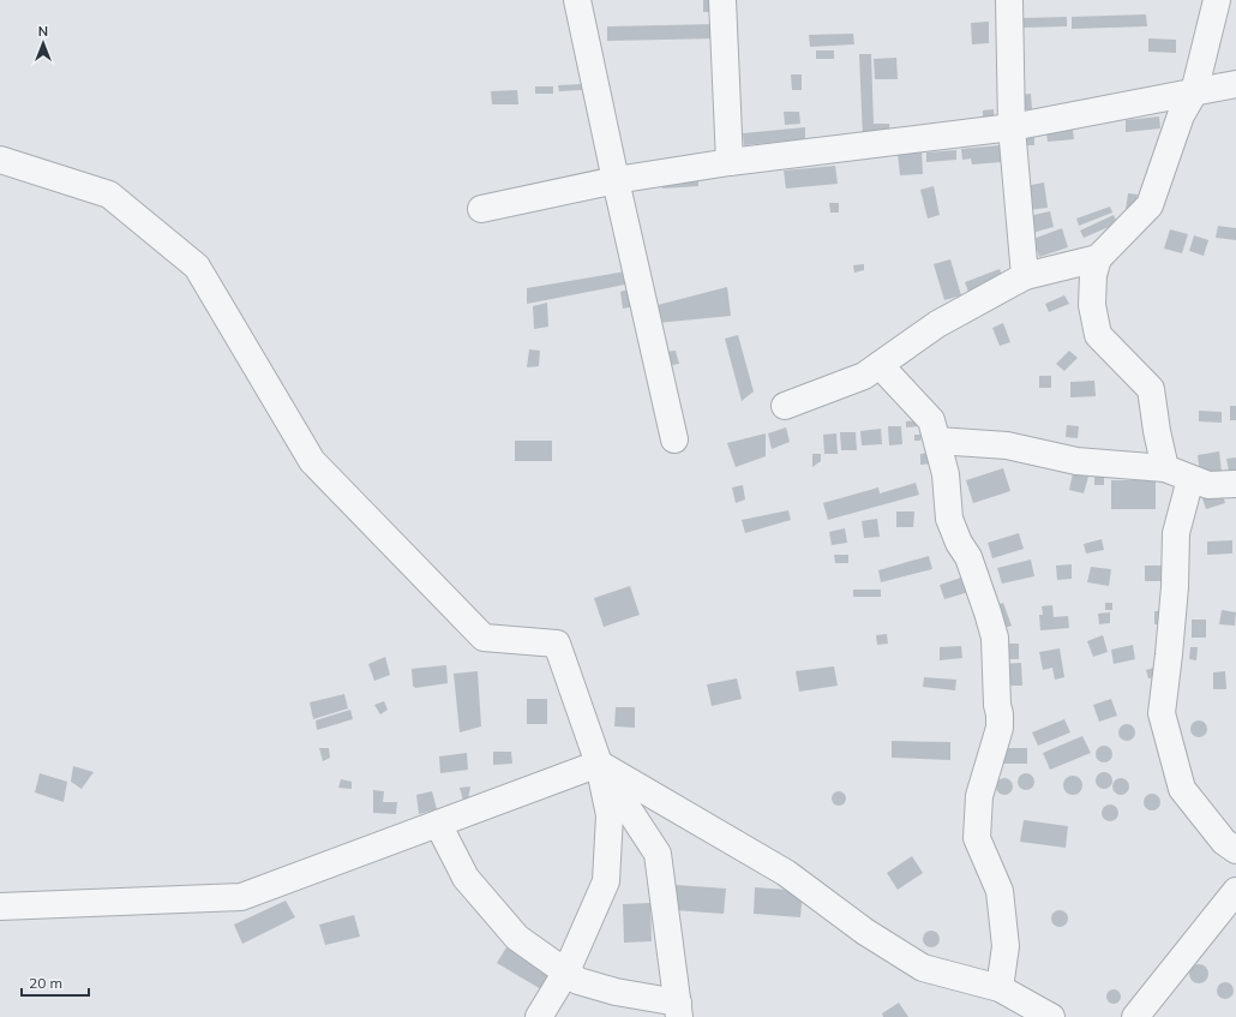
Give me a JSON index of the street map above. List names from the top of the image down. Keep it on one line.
{"scale_bar":"20 m","north":"top"}
